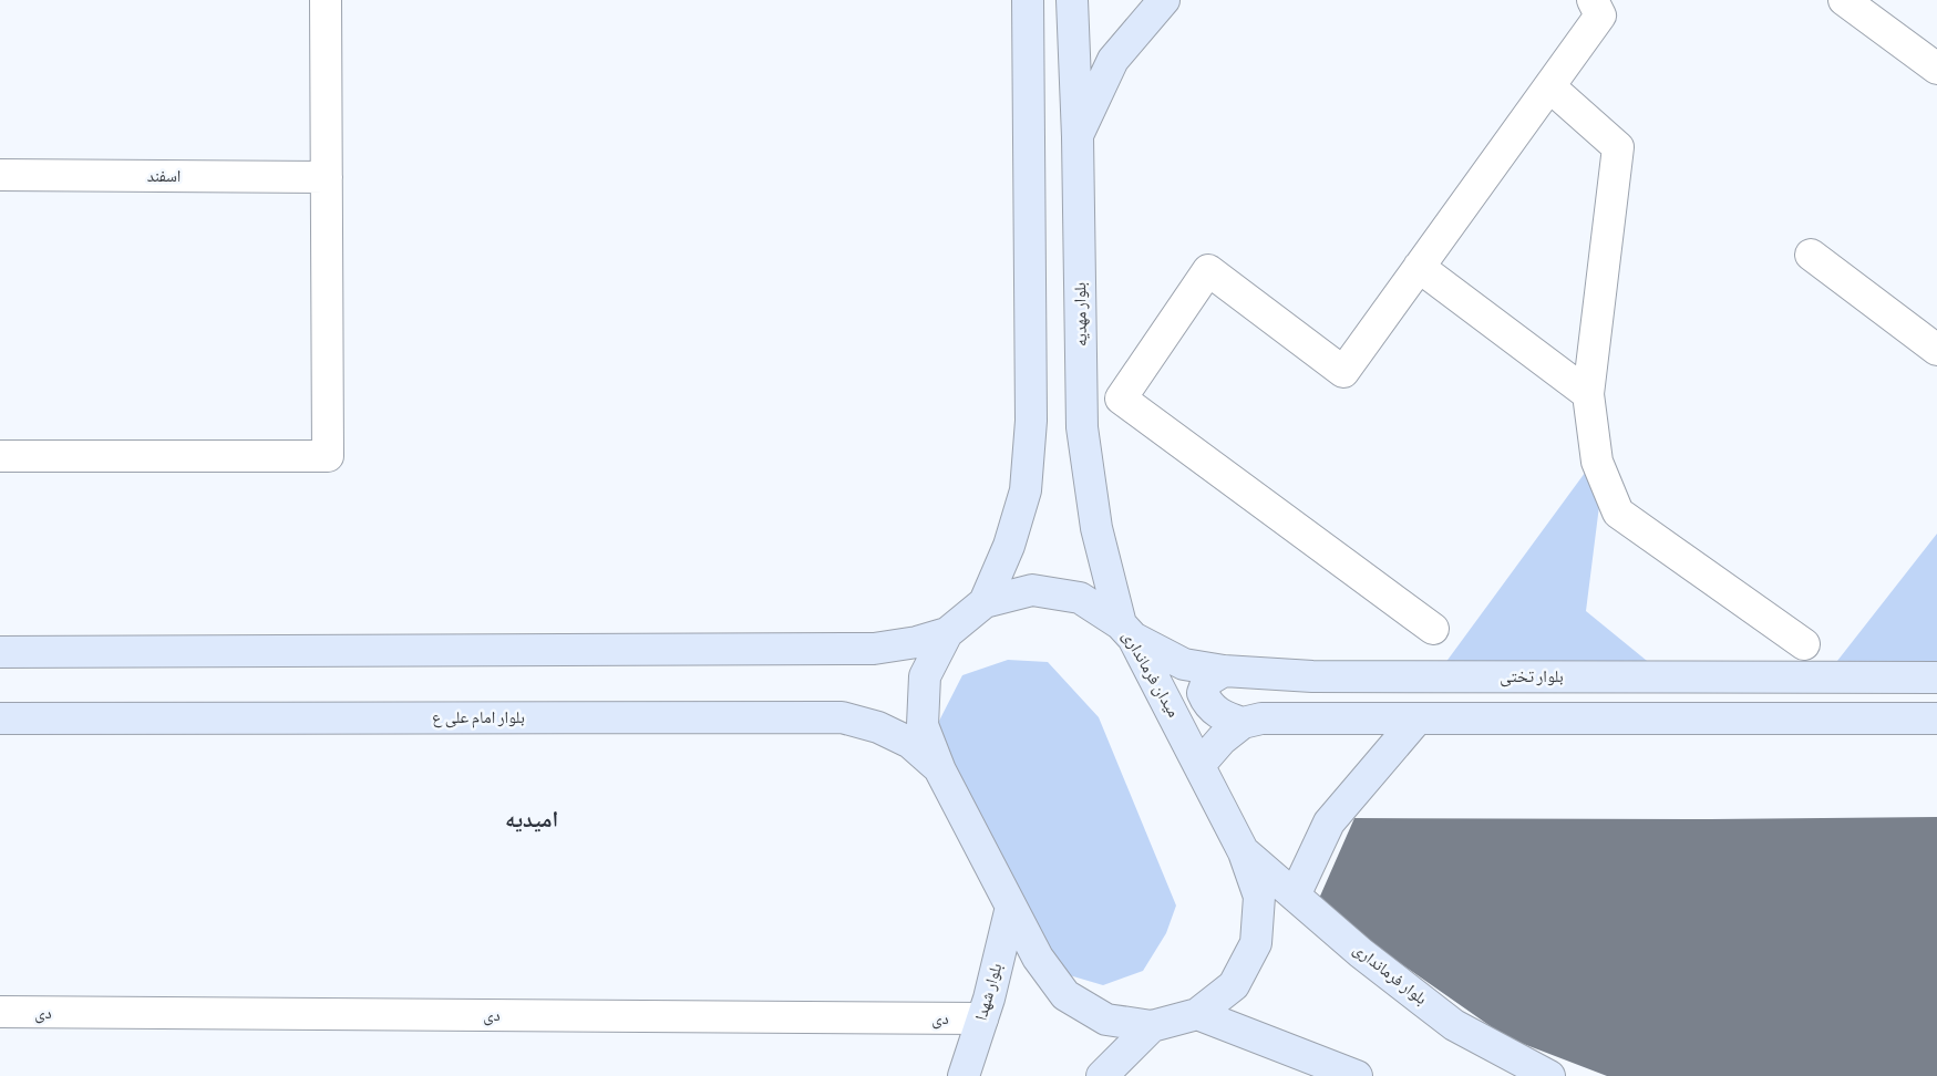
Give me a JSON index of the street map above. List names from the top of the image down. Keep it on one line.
{"streets":{"street":["اسفند","بلوار مهدیه","میدان فرمانداری","بلوار تختی","بلوار امام علی ع","بلوار فرمانداری","بلوار شهدا","دی"]},"crossings":[["بلوار مهدیه","میدان فرمانداری"],["بلوار مهدیه","بلوار تختی"],["میدان فرمانداری","بلوار تختی"],["میدان فرمانداری","بلوار امام علی ع"],["میدان فرمانداری","بلوار فرمانداری"],["میدان فرمانداری","بلوار شهدا"],["بلوار شهدا","دی"]],"districts":["امیدیه"]}
